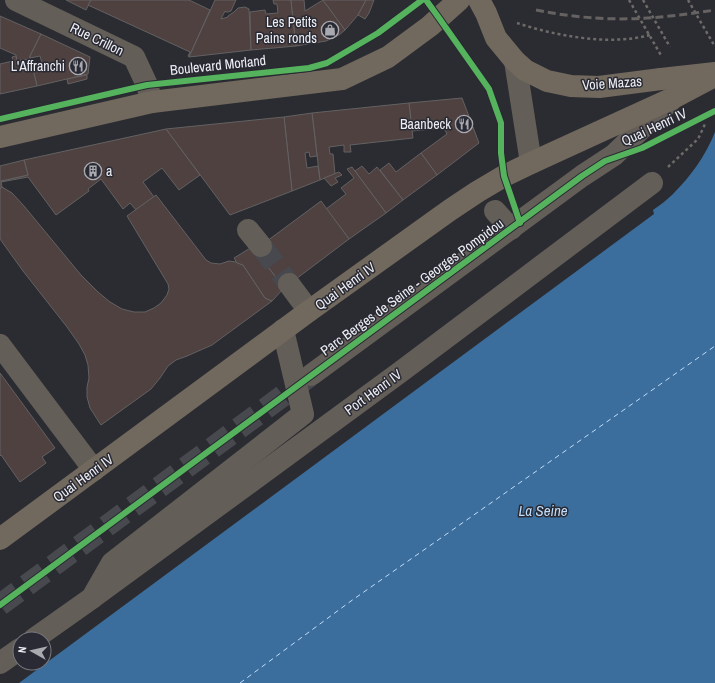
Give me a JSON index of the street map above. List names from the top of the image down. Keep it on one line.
{"streets":{"main road":["Boulevard Morland","Voie Mazas","Quai Henri IV"],"street":["Rue Crillon","Parc Berges de Seine - Georges Pompidou","Port Henri IV"]},"crossings":[["Rue Crillon","Boulevard Morland"],["Quai Henri IV","Parc Berges de Seine - Georges Pompidou"],["Quai Henri IV","Port Henri IV"]],"water":["La Seine"],"places":{"shop":["Les Petits Pains ronds"],"restaurant":["L'Affranchi","Baanbeck"],"building":["a"]},"north":"left"}
